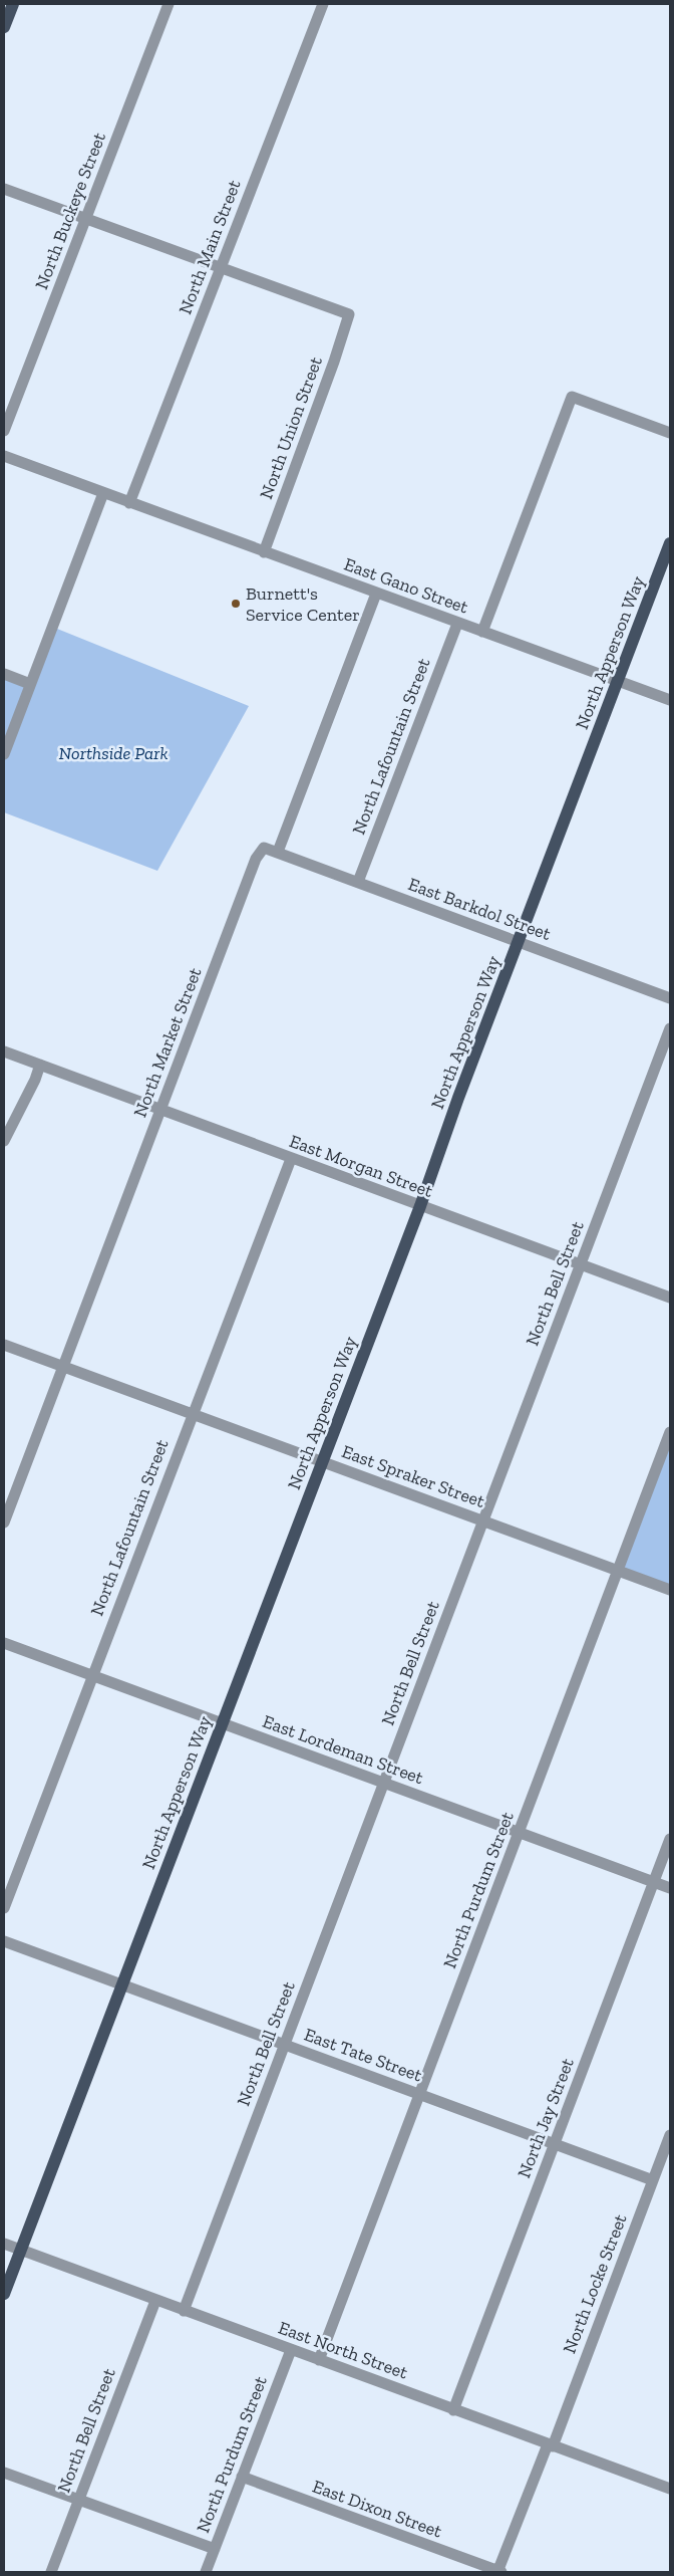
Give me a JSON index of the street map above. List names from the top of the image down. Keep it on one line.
{"streets":{"main road":["North Apperson Way"],"street":["North Buckeye Street","North Main Street","North Union Street","East Gano Street","North Lafountain Street","East Barkdol Street","North Market Street","East Morgan Street","North Bell Street","East Spraker Street","East Lordeman Street","North Purdum Street","East Tate Street","North Jay Street","North Locke Street","East North Street","East Dixon Street"]},"crossings":[["North Main Street","North Union Street"],["North Main Street","East Gano Street"],["North Union Street","East Gano Street"],["East Gano Street","North Apperson Way"],["East Gano Street","North Lafountain Street"],["North Apperson Way","East Barkdol Street"],["North Apperson Way","East Morgan Street"],["North Apperson Way","East Spraker Street"],["North Apperson Way","East Lordeman Street"],["North Apperson Way","East Tate Street"],["North Apperson Way","East North Street"],["North Lafountain Street","East Barkdol Street"],["North Lafountain Street","East Morgan Street"],["North Lafountain Street","East Spraker Street"],["North Lafountain Street","East Lordeman Street"],["East Barkdol Street","North Market Street"],["North Market Street","East Morgan Street"],["North Market Street","East Spraker Street"],["East Morgan Street","North Bell Street"],["North Bell Street","East Spraker Street"],["North Bell Street","East Lordeman Street"],["North Bell Street","East Tate Street"],["North Bell Street","East North Street"],["East Spraker Street","North Purdum Street"],["East Lordeman Street","North Purdum Street"],["East Lordeman Street","North Jay Street"],["North Purdum Street","East Tate Street"],["North Purdum Street","East North Street"],["North Purdum Street","East Dixon Street"],["East Tate Street","North Jay Street"],["East Tate Street","North Locke Street"],["North Jay Street","East North Street"],["North Locke Street","East North Street"],["North Locke Street","East Dixon Street"]],"parks":["Northside Park"],"places":["Burnett's Service Center"]}
